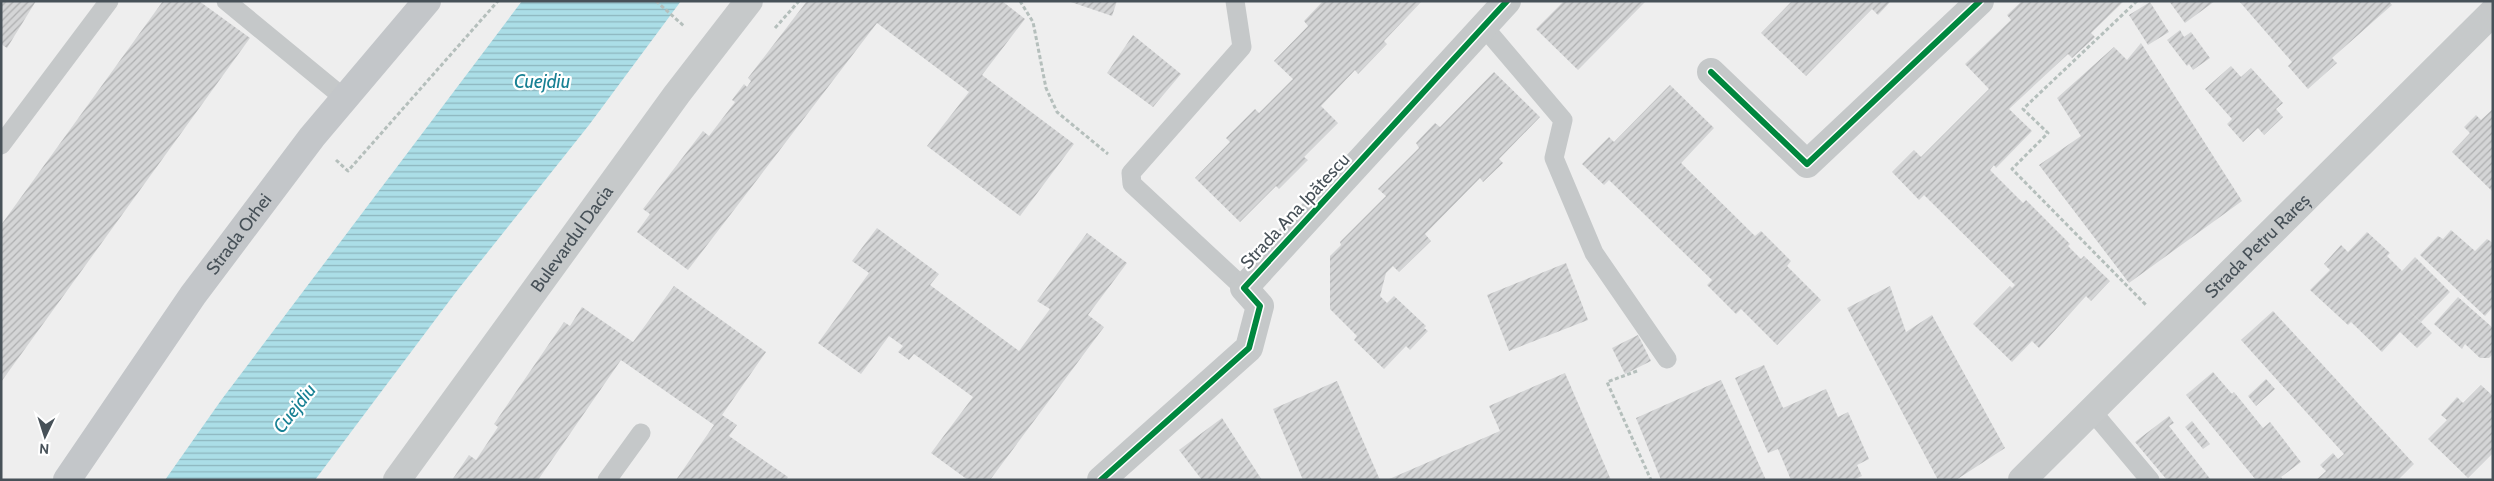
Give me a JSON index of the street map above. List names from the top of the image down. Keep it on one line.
{"streets":{"main road":["Strada Orhei","Bulevardul Dacia","Strada Petru Rareș"],"street":["Strada Ana Ipătescu"]},"water":["Cuejdiu"],"north":"bottom"}
